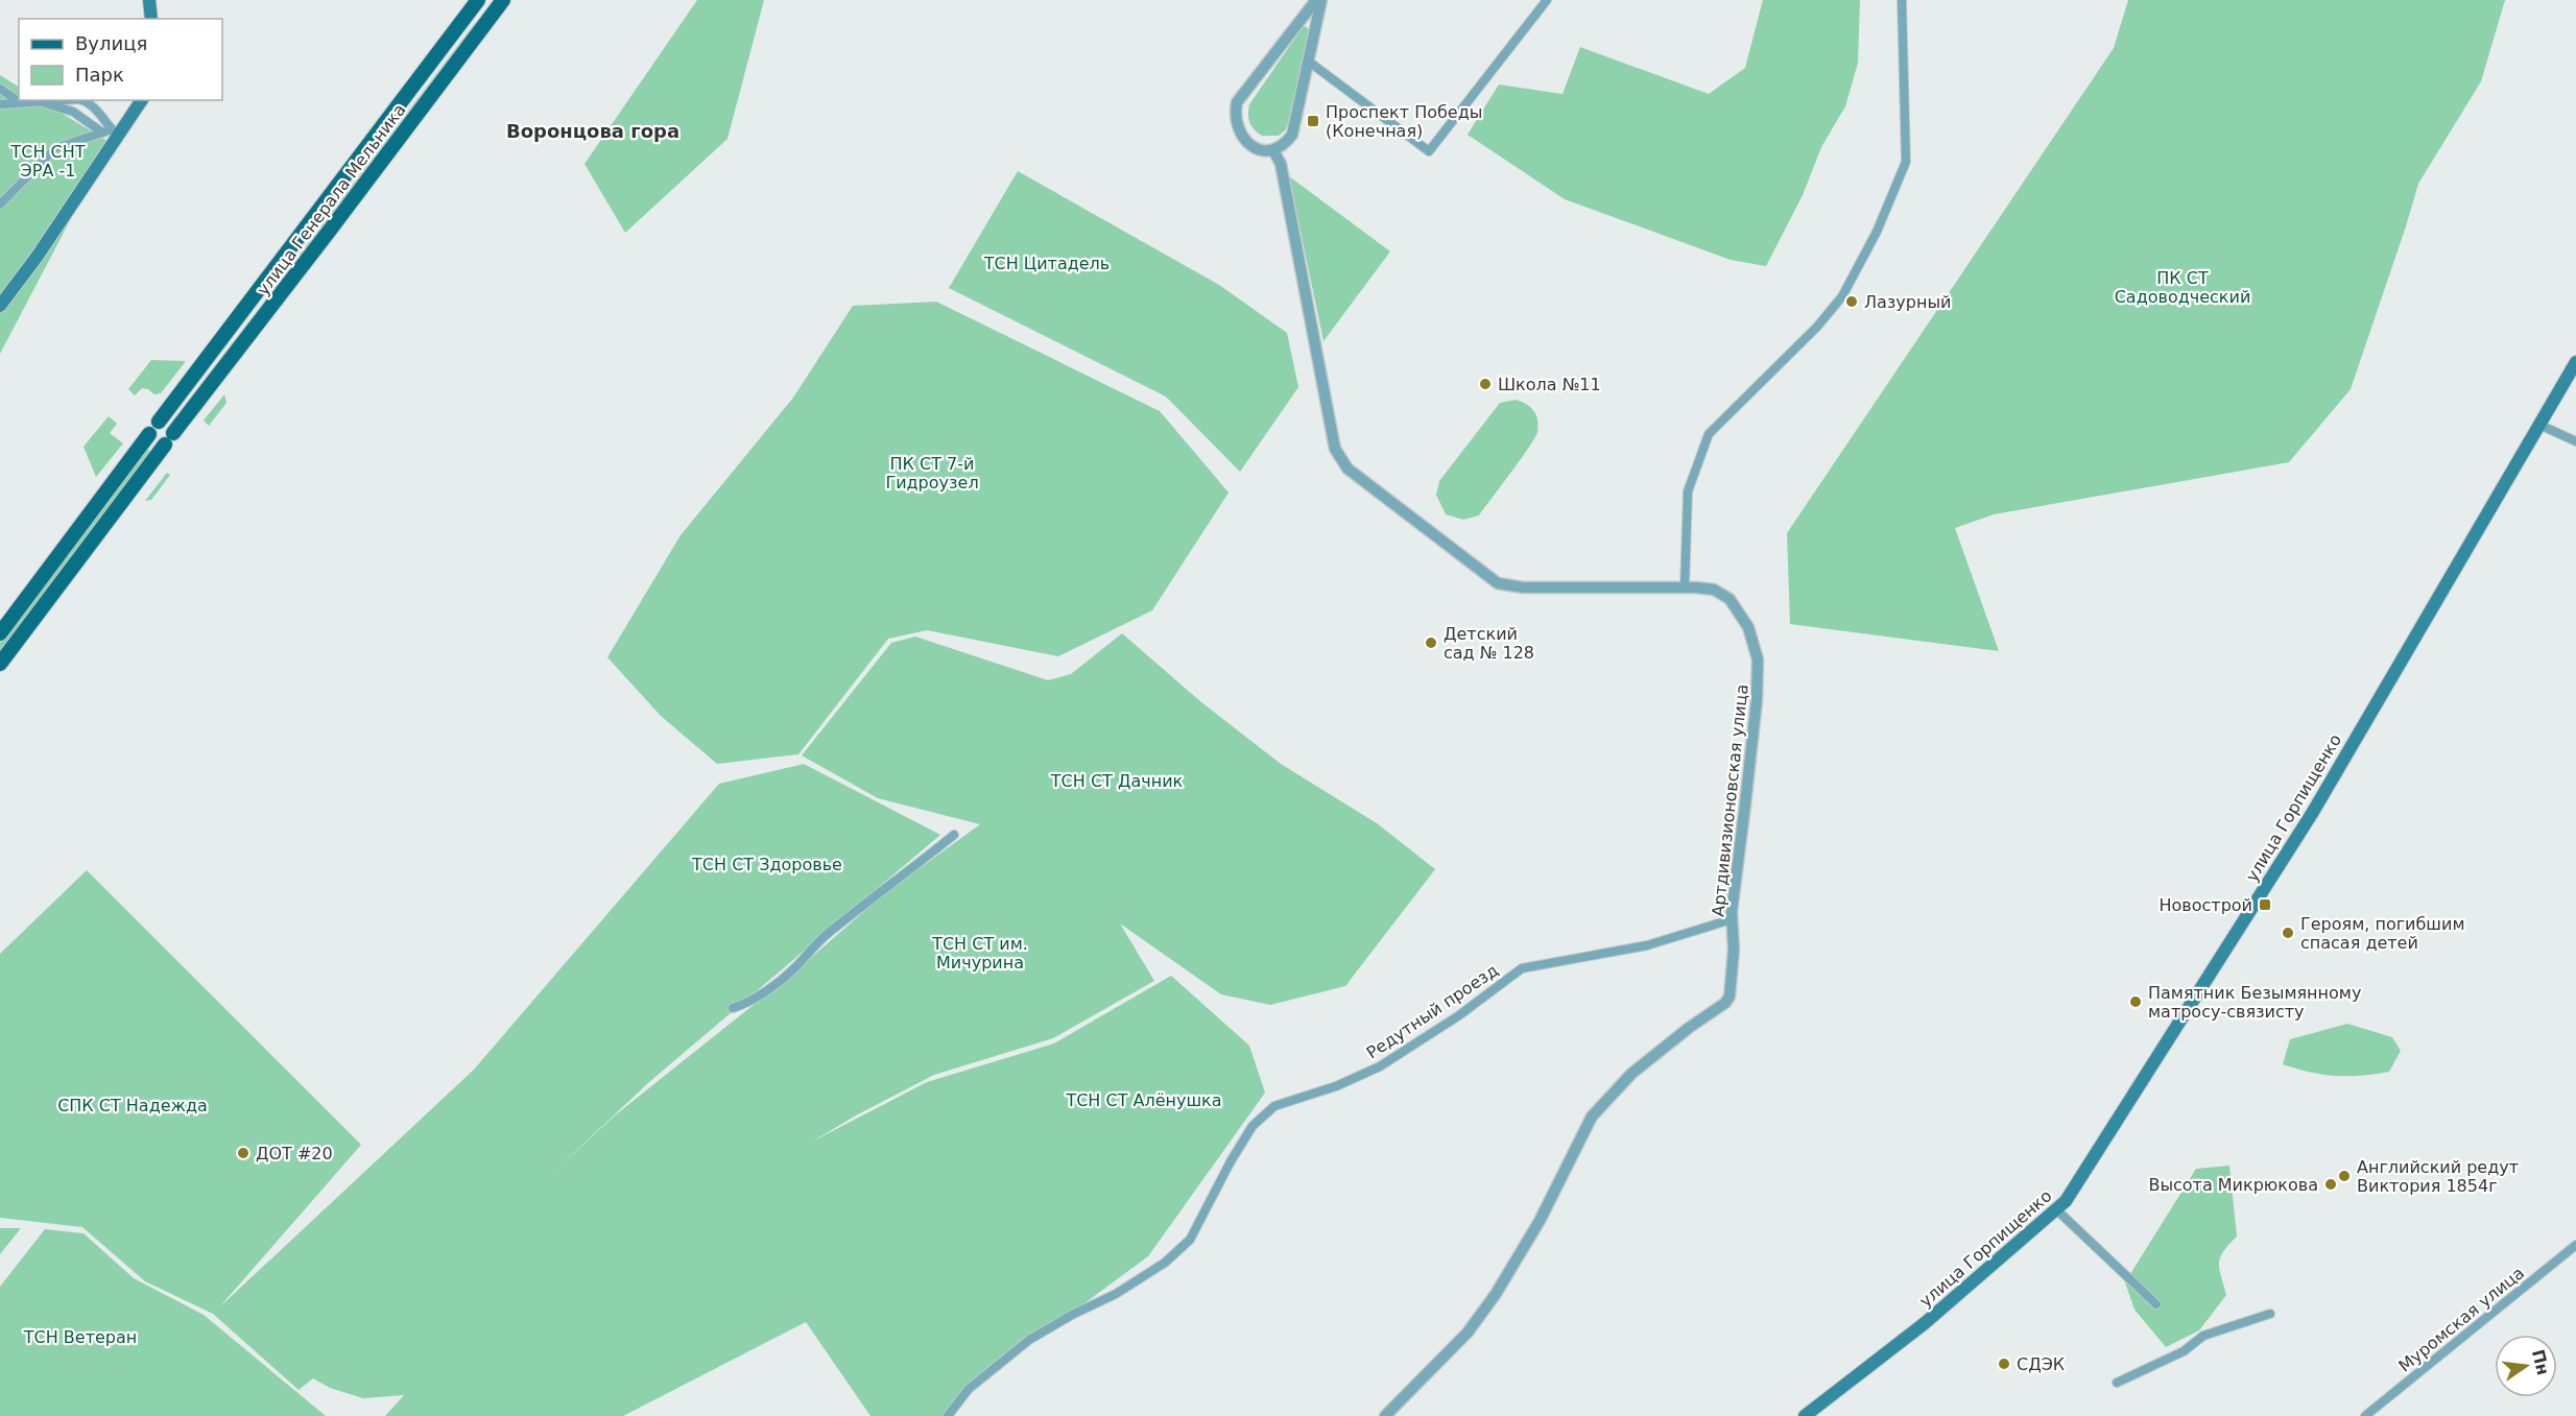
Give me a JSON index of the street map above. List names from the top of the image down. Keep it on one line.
{"streets":{"main road":["улица Генерала Мельника","улица Горпищенко"],"street":["Артдивизионовская улица","Редутный проезд","Муромская улица"]},"crossings":[["Артдивизионовская улица","Редутный проезд"]],"districts":["Воронцова гора"],"parks":["ТСН СНТ ЭРА -1","ТСН Цитадель","ПК СТ Садоводческий","ПК СТ 7-й Гидроузел","ТСН СТ Дачник","ТСН СТ Здоровье","ТСН СТ им. Мичурина","ТСН СТ Алёнушка","СПК СТ Надежда","ТСН Ветеран"],"places":{"transit":["Проспект Победы (Конечная)","Новострой"],"other":["Лазурный","Школа №11","Детский сад № 128","Героям, погибшим спасая детей","Памятник Безымянному матросу-связисту","ДОТ #20","Английский редут Виктория 1854г","Высота Микрюкова","СДЭК"]},"legend":["Вулиця","Парк"],"north":"right"}
